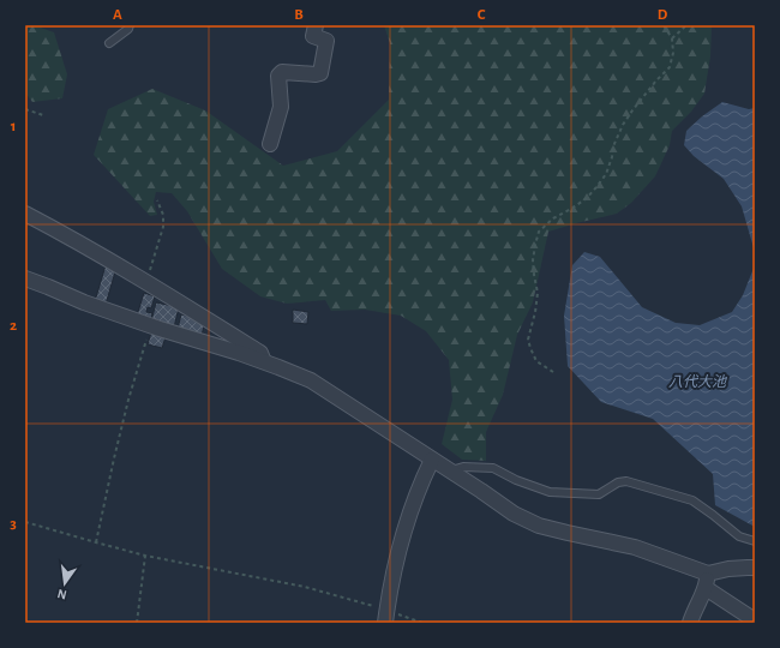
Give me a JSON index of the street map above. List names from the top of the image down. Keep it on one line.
{"water":["八代大池"],"north":"bottom","grid":{"columns":["A","B","C","D"],"rows":["1","2","3"]}}
